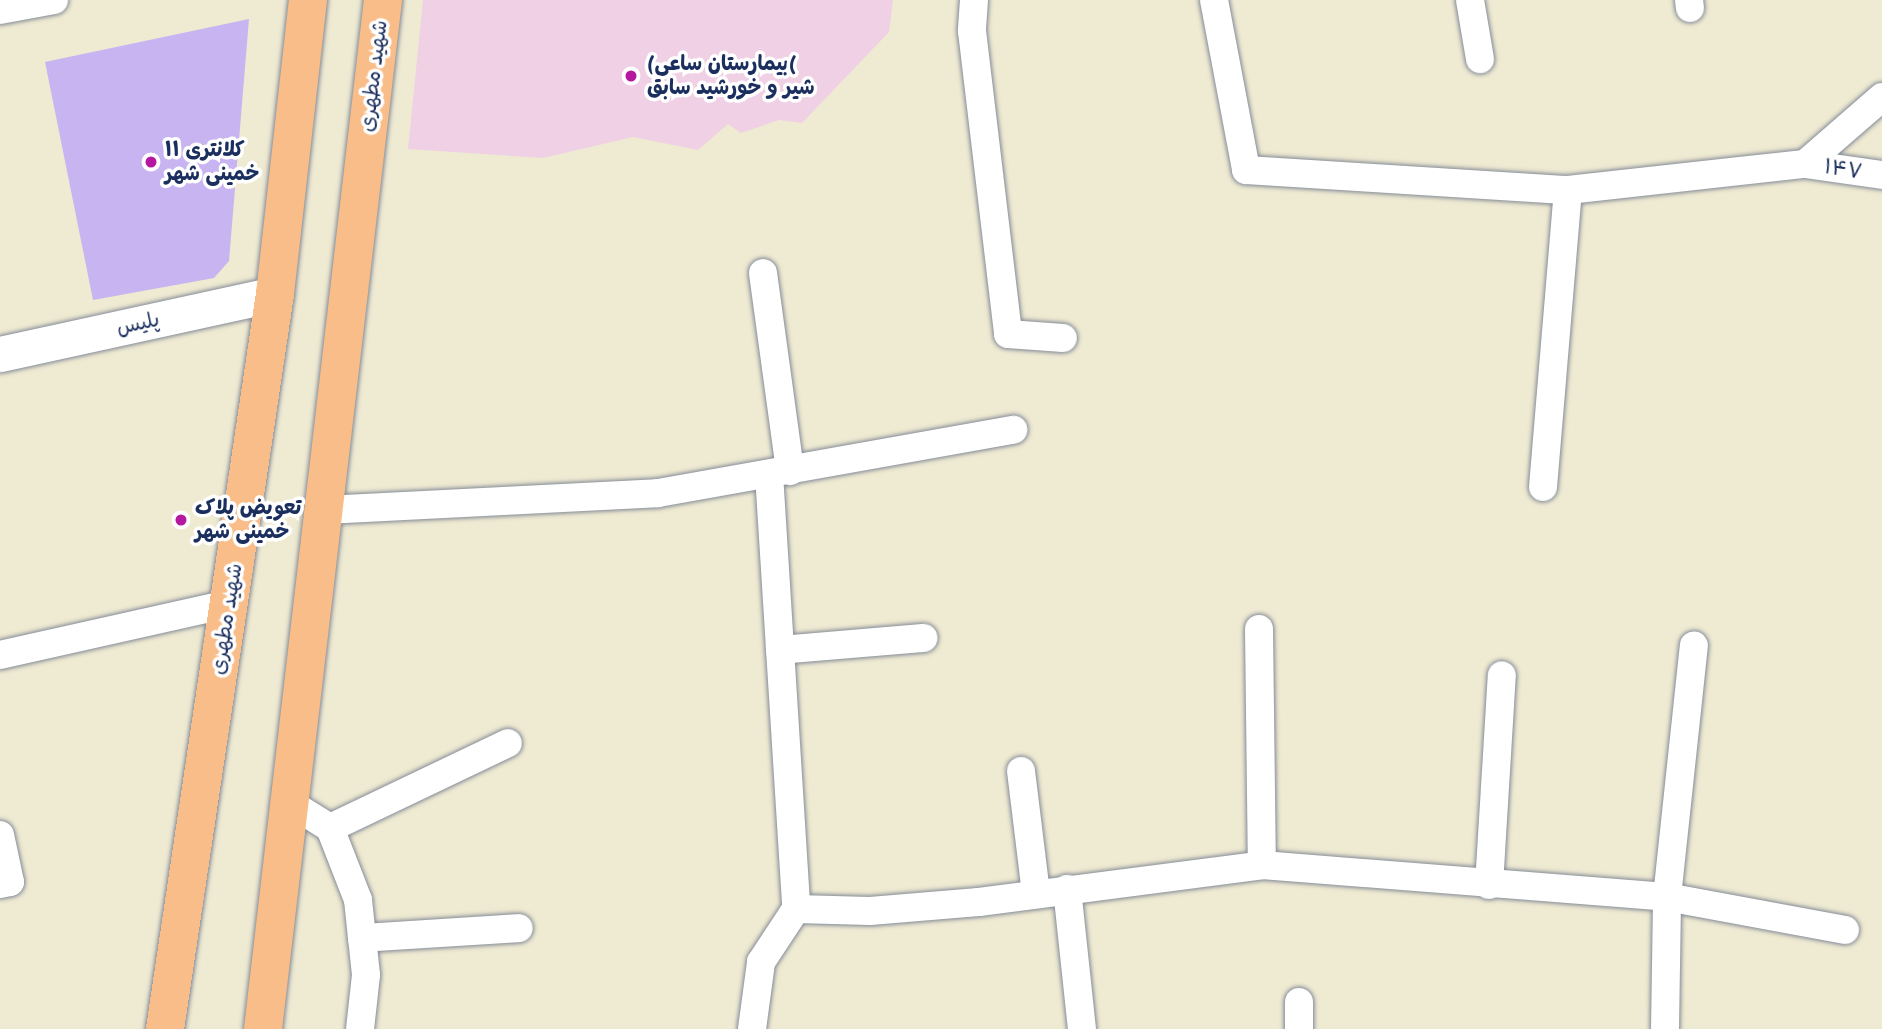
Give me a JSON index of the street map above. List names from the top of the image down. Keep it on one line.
{"streets":{"main road":["شهید مطهری"],"street":["۱۴۷","پلیس"]},"crossings":[["شهید مطهری","پلیس"]],"places":["(بیمارستان ساعی( شیر و خورشید سابق","کلانتری ۱۱ خمینی شهر","تعویض پلاک خمینی شهر"]}
